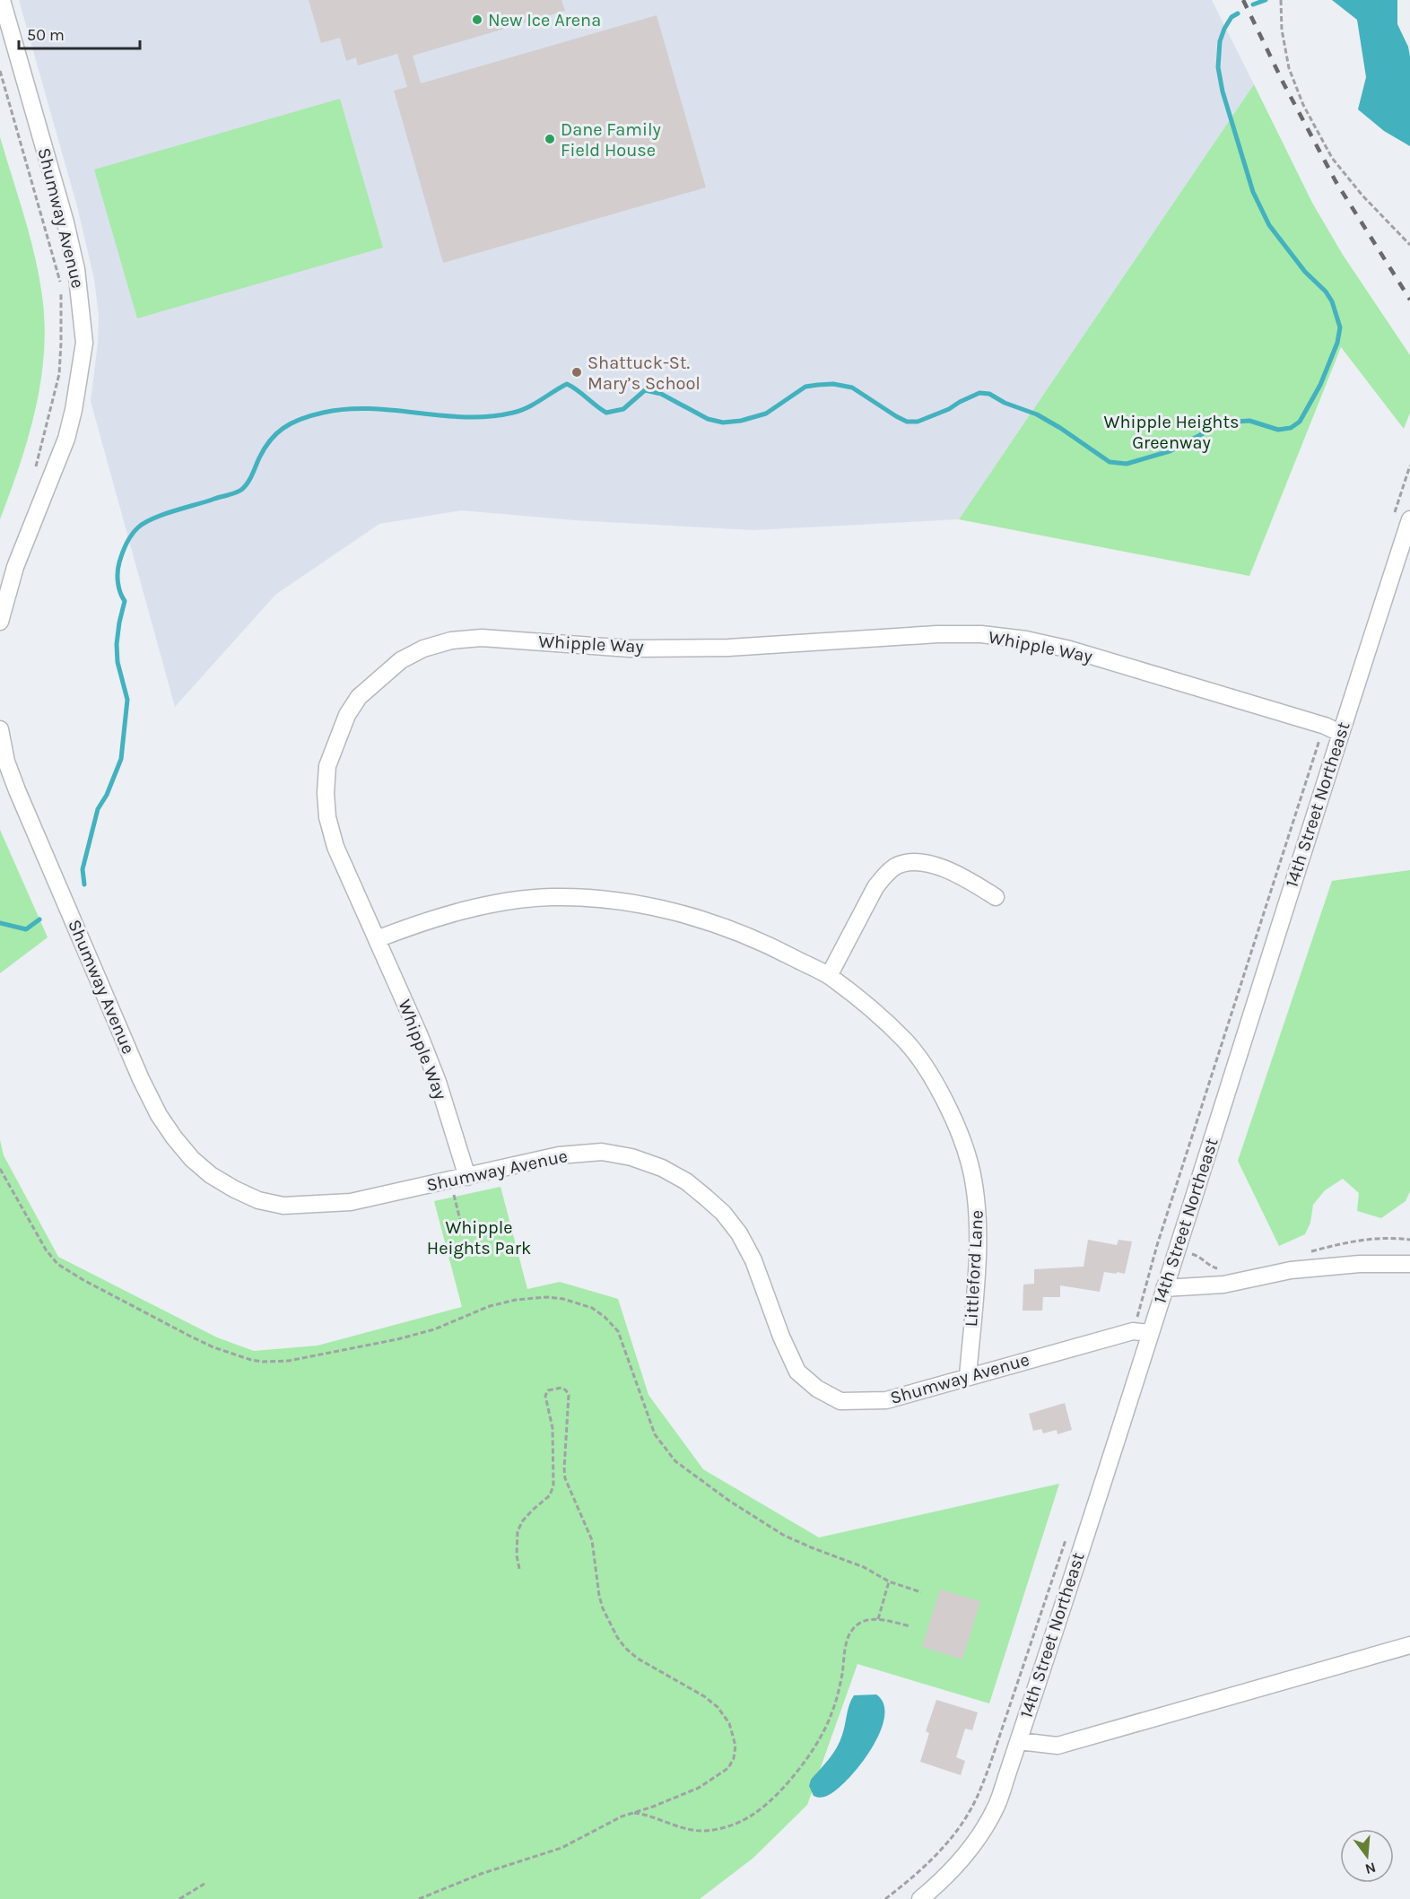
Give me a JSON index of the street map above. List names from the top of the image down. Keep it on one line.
{"streets":{"street":["Shumway Avenue","Whipple Way","14th Street Northeast","Littleford Lane"]},"crossings":[["Shumway Avenue","Whipple Way"],["Shumway Avenue","14th Street Northeast"],["Shumway Avenue","Littleford Lane"],["Whipple Way","14th Street Northeast"],["Whipple Way","Littleford Lane"]],"parks":["Whipple Heights Greenway","Whipple Heights Park"],"places":["New Ice Arena","Dane Family Field House","Shattuck-St. Mary’s School"],"scale_bar":"50 m","north":"bottom"}
